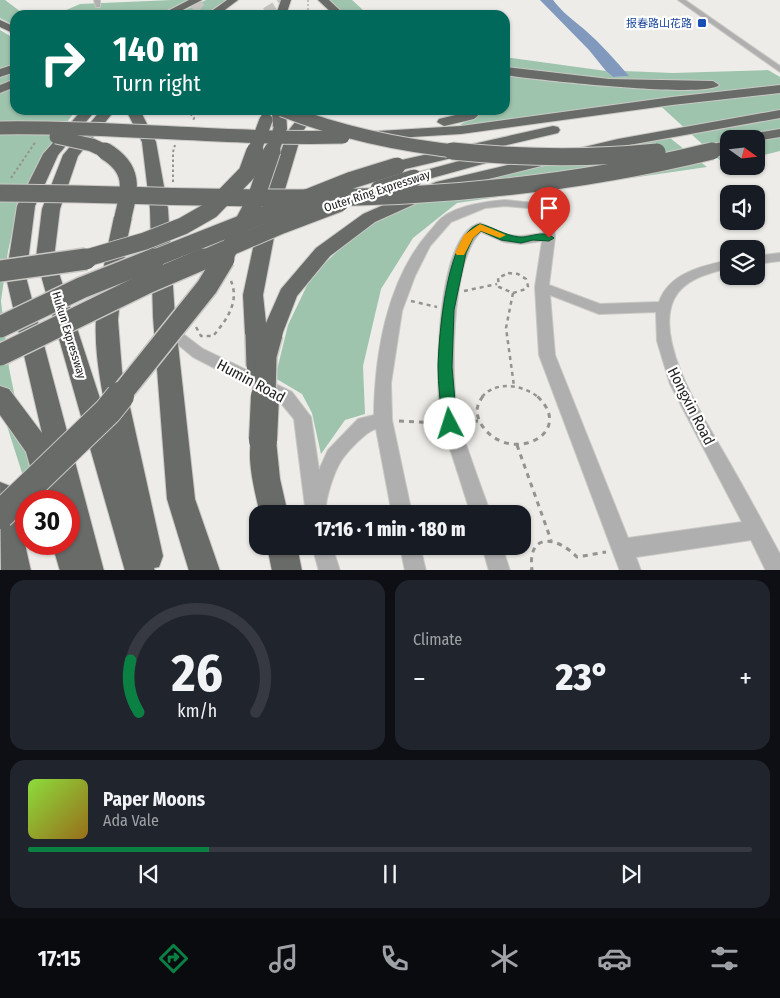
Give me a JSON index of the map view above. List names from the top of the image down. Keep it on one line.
{"streets":{"highway":["Outer Ring Expressway","Hukun Expressway"],"street":["Humin Road","Hongxin Road"]},"places":{"transit":["报春路山花路"]},"north":"right","page":{"turn":["140 m","Turn right"],"limit":"30","trip":"17:16 · 1 min · 180 m","tile":"Climate","heat":["−","23°","+"],"song":["Paper Moons","Ada Vale"],"tabs":"17:15","gauge":["26","km/h"]}}
